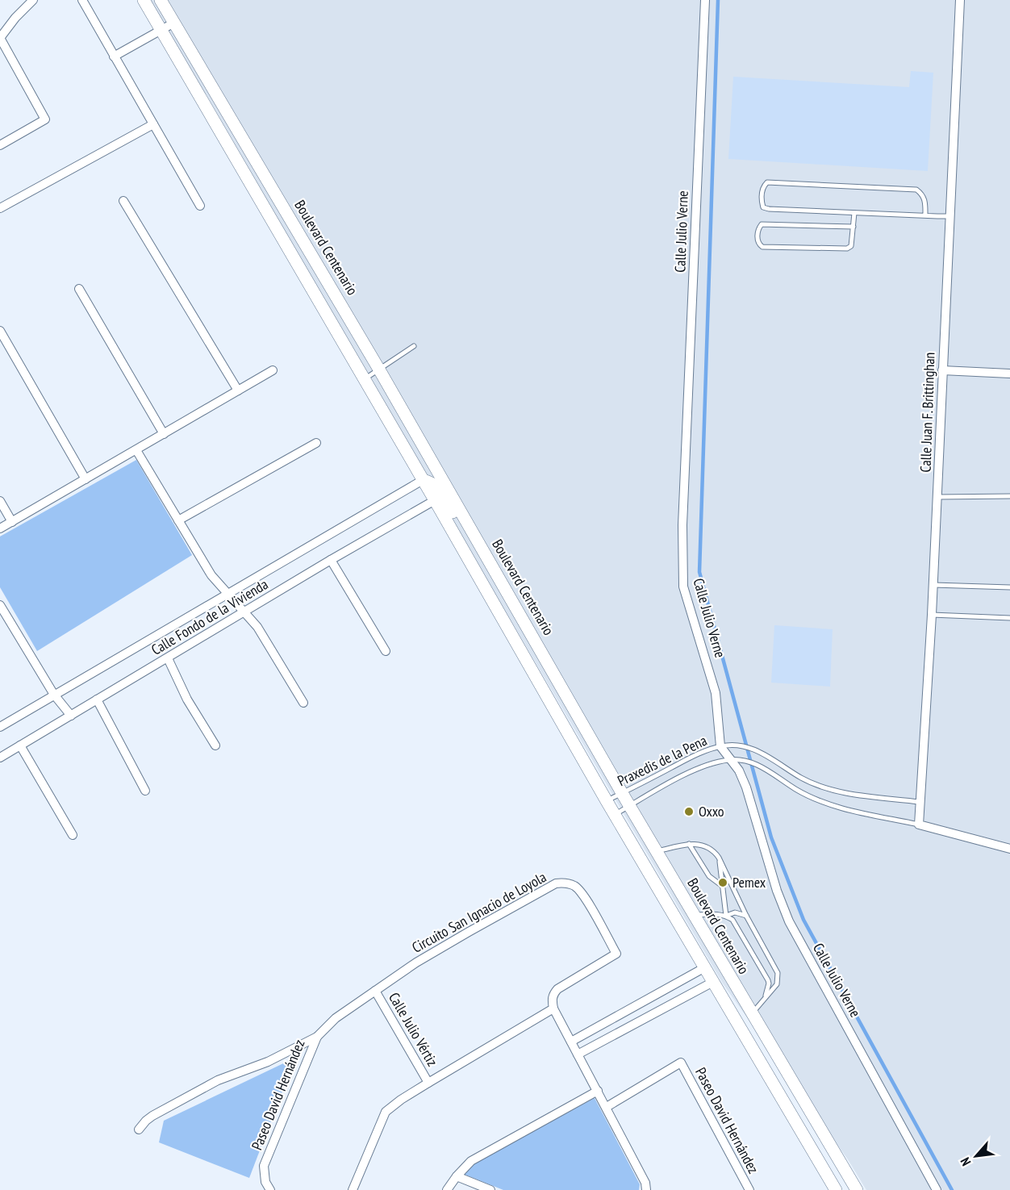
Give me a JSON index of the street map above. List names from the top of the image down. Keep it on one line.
{"streets":{"main road":["Boulevard Centenario"],"street":["Calle Julio Verne","Calle Juan F. Brittinghan","Calle Fondo de la Vivienda","Circuito San Ignacio de Loyola","Calle Julio Vértiz","Paseo David Hernández"],"lane":["Praxedis de la Pena"]},"crossings":[["Calle Julio Verne","Praxedis de la Pena"],["Boulevard Centenario","Praxedis de la Pena"],["Calle Juan F. Brittinghan","Praxedis de la Pena"],["Circuito San Ignacio de Loyola","Calle Julio Vértiz"],["Circuito San Ignacio de Loyola","Paseo David Hernández"]],"places":["Oxxo","Pemex"],"north":"bottom left"}
